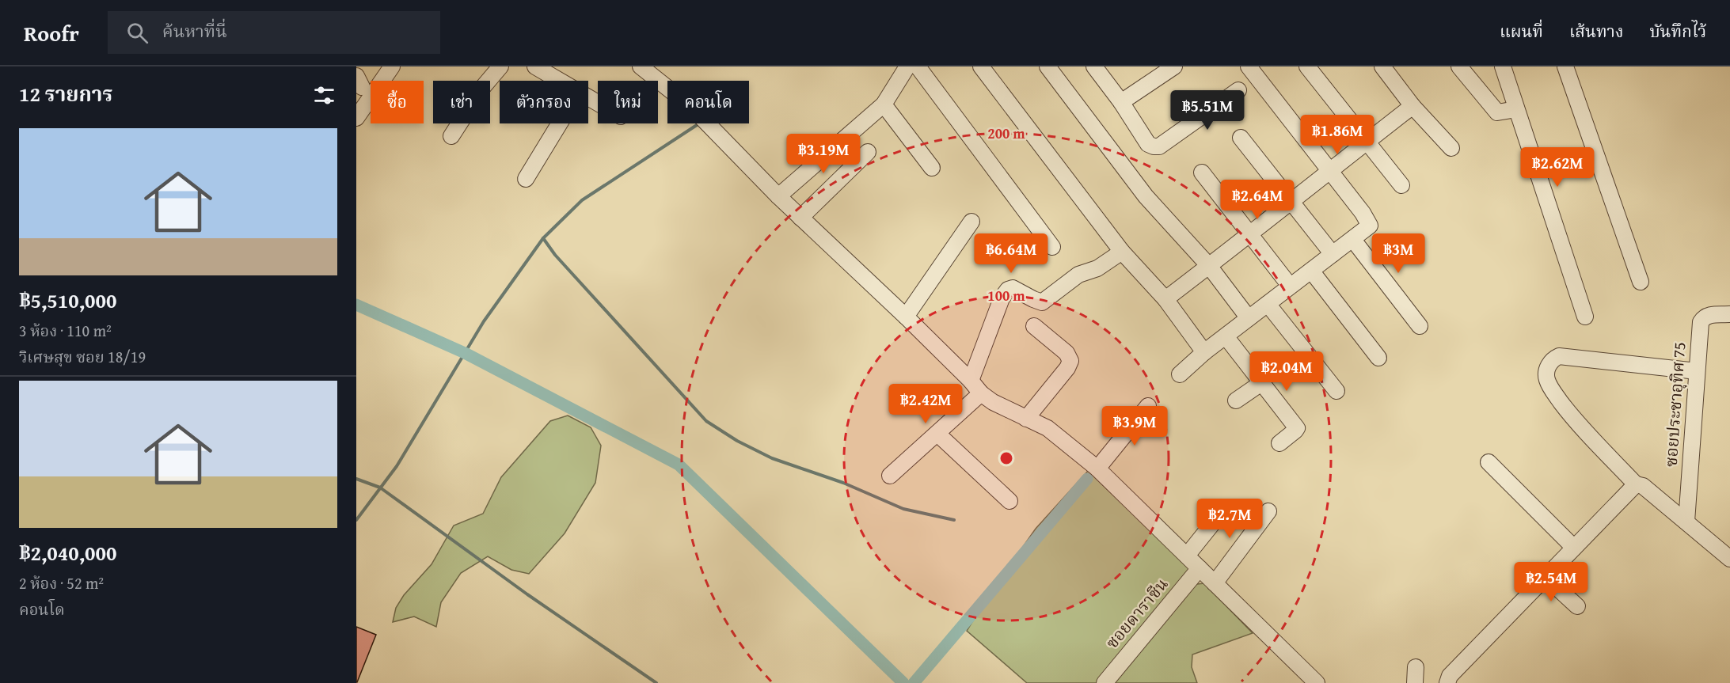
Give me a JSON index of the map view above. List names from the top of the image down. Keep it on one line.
{"streets":{"street":["ซอยประชาอุทิศ 75","ซอยดาราซีน"]},"page":{"header":"Roofr","search":"ค้นหาที่นี่","nav":["แผนที่","เส้นทาง","บันทึกไว้"],"heading":"12 รายการ","chip":["ซื้อ","เช่า","ตัวกรอง","ใหม่","คอนโด"],"price":["฿5.51M","฿1.86M","฿3.19M","฿2.62M","฿2.64M","฿6.64M","฿3M","฿2.04M","฿2.42M","฿3.9M","฿2.7M","฿2.54M"],"list":[{"name":"฿5,510,000","note":"3 ห้อง · 110 m² · วิเศษสุข ซอย 18/19"},{"name":"฿2,040,000","note":"2 ห้อง · 52 m² · คอนโด"}]},"rings":["200 m","100 m"]}
